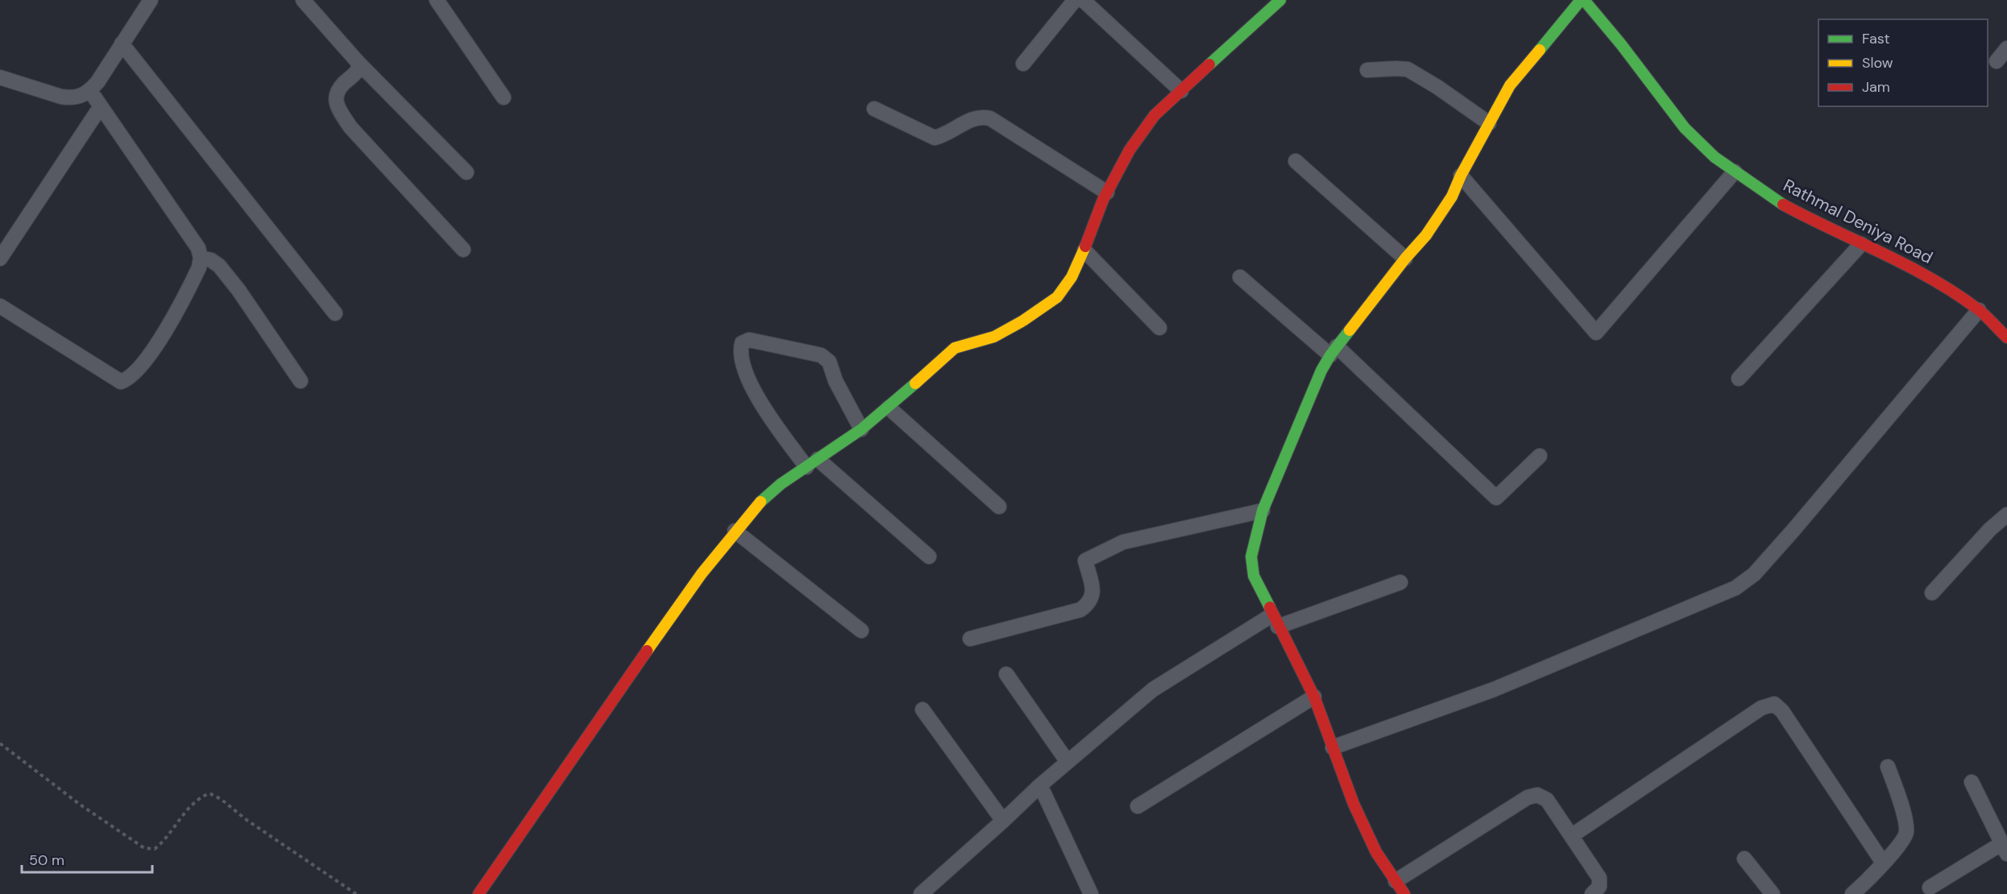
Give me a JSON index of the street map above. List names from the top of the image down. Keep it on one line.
{"streets":{"street":["Rathmal Deniya Road"]},"legend":["Fast","Slow","Jam"],"scale_bar":"50 m"}
